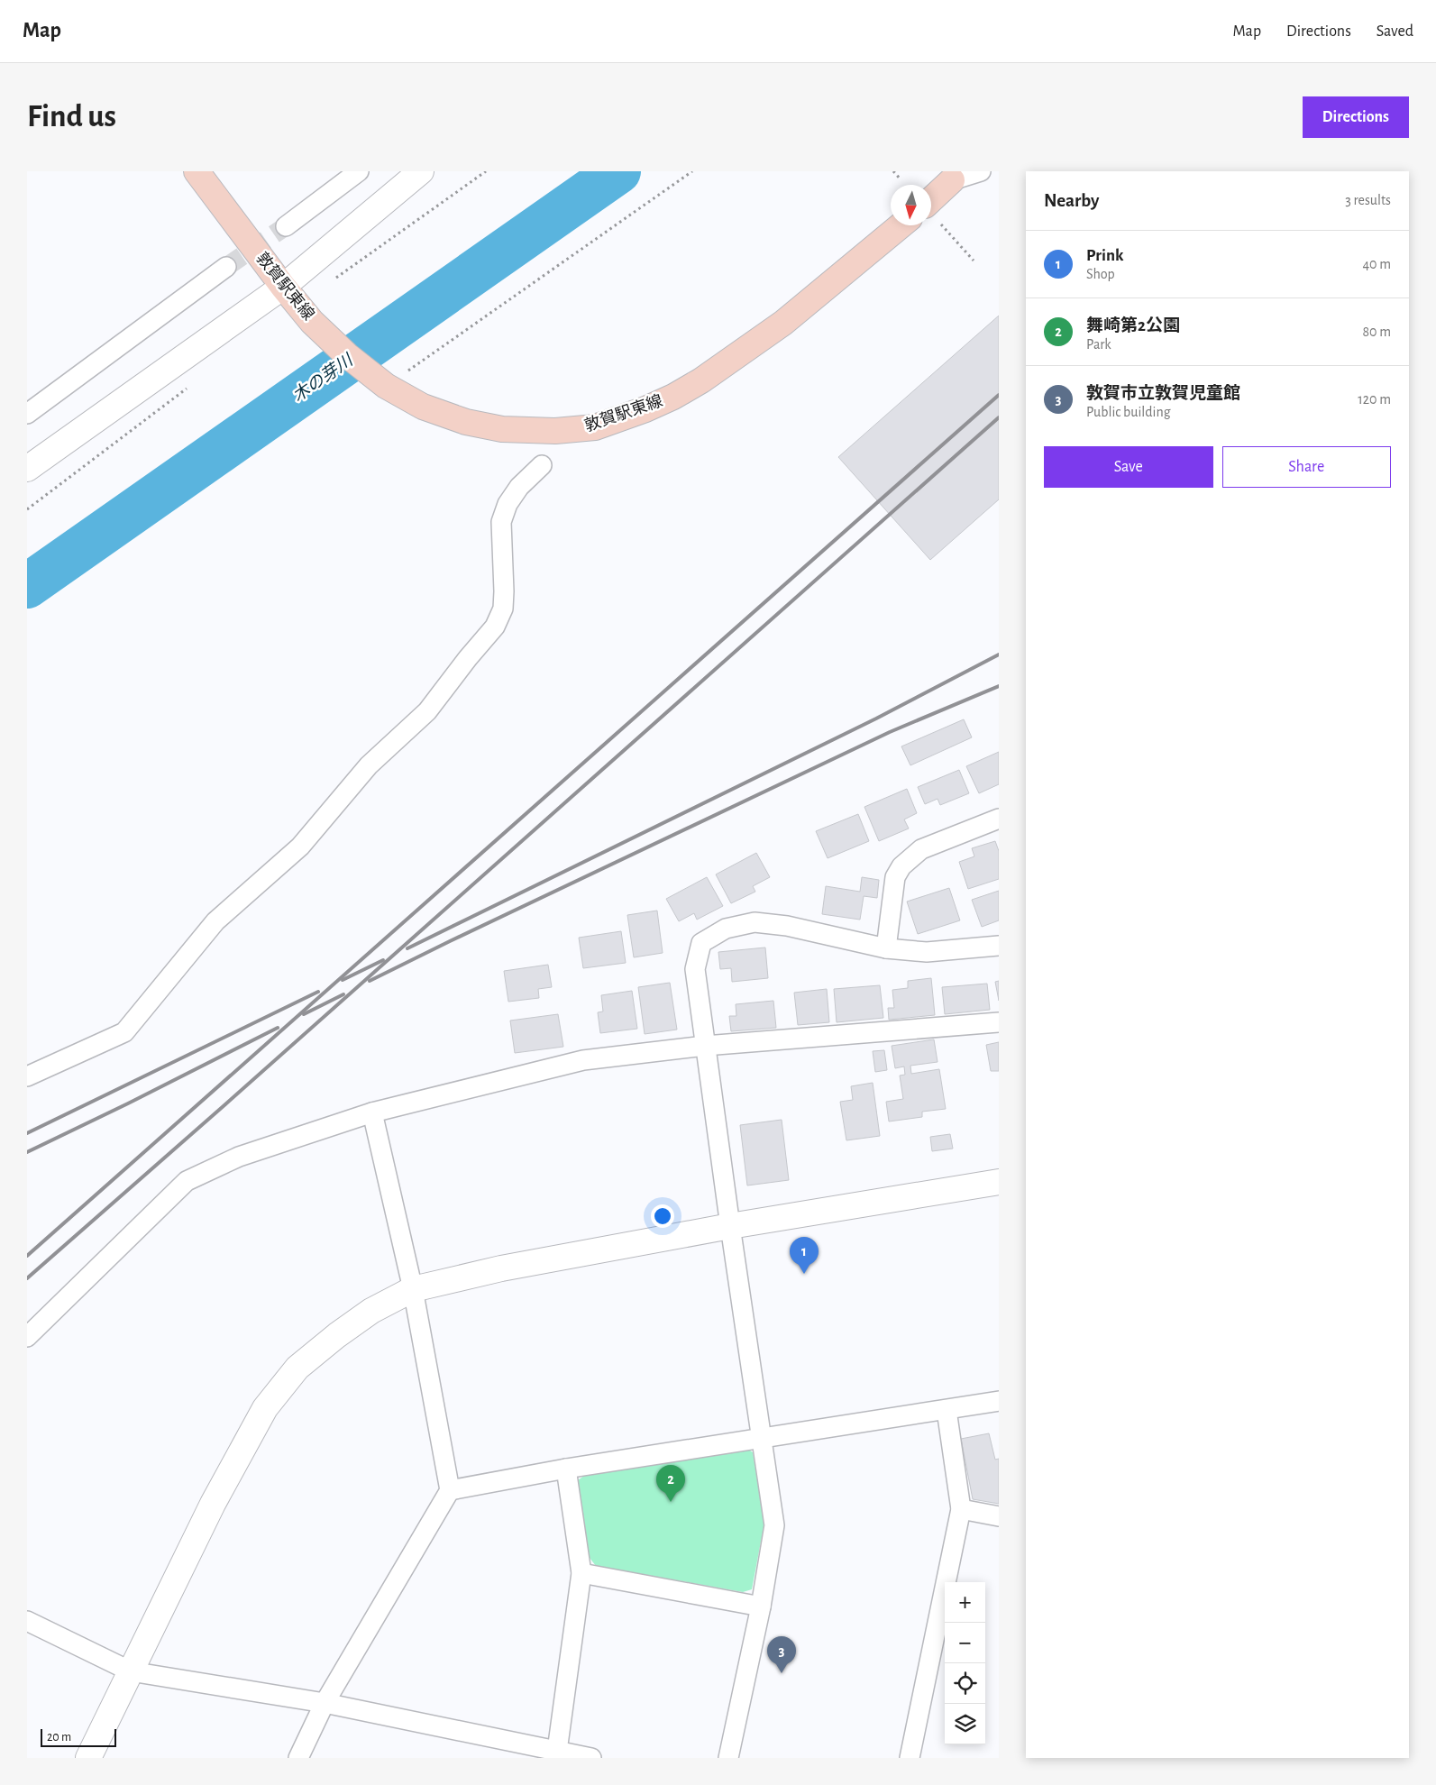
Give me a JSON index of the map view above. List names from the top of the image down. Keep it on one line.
{"streets":{"main road":["敦賀駅東線"]},"water":["木の芽川"],"scale_bar":"20 m","north":"bottom","page":{"header":"Map","nav":["Map","Directions","Saved"],"buttons":["Directions",["Save","Share"]],"title":"Find us","heading":["Nearby","3 results"],"list":[{"mark":"1","name":"Prink","note":"Shop","value":"40 m"},{"mark":"2","name":"舞崎第2公園","note":"Park","value":"80 m"},{"mark":"3","name":"敦賀市立敦賀児童館","note":"Public building","value":"120 m"}],"pins":["1","2","3"],"map_buttons":["+","−"],"scale":"20 m"}}
